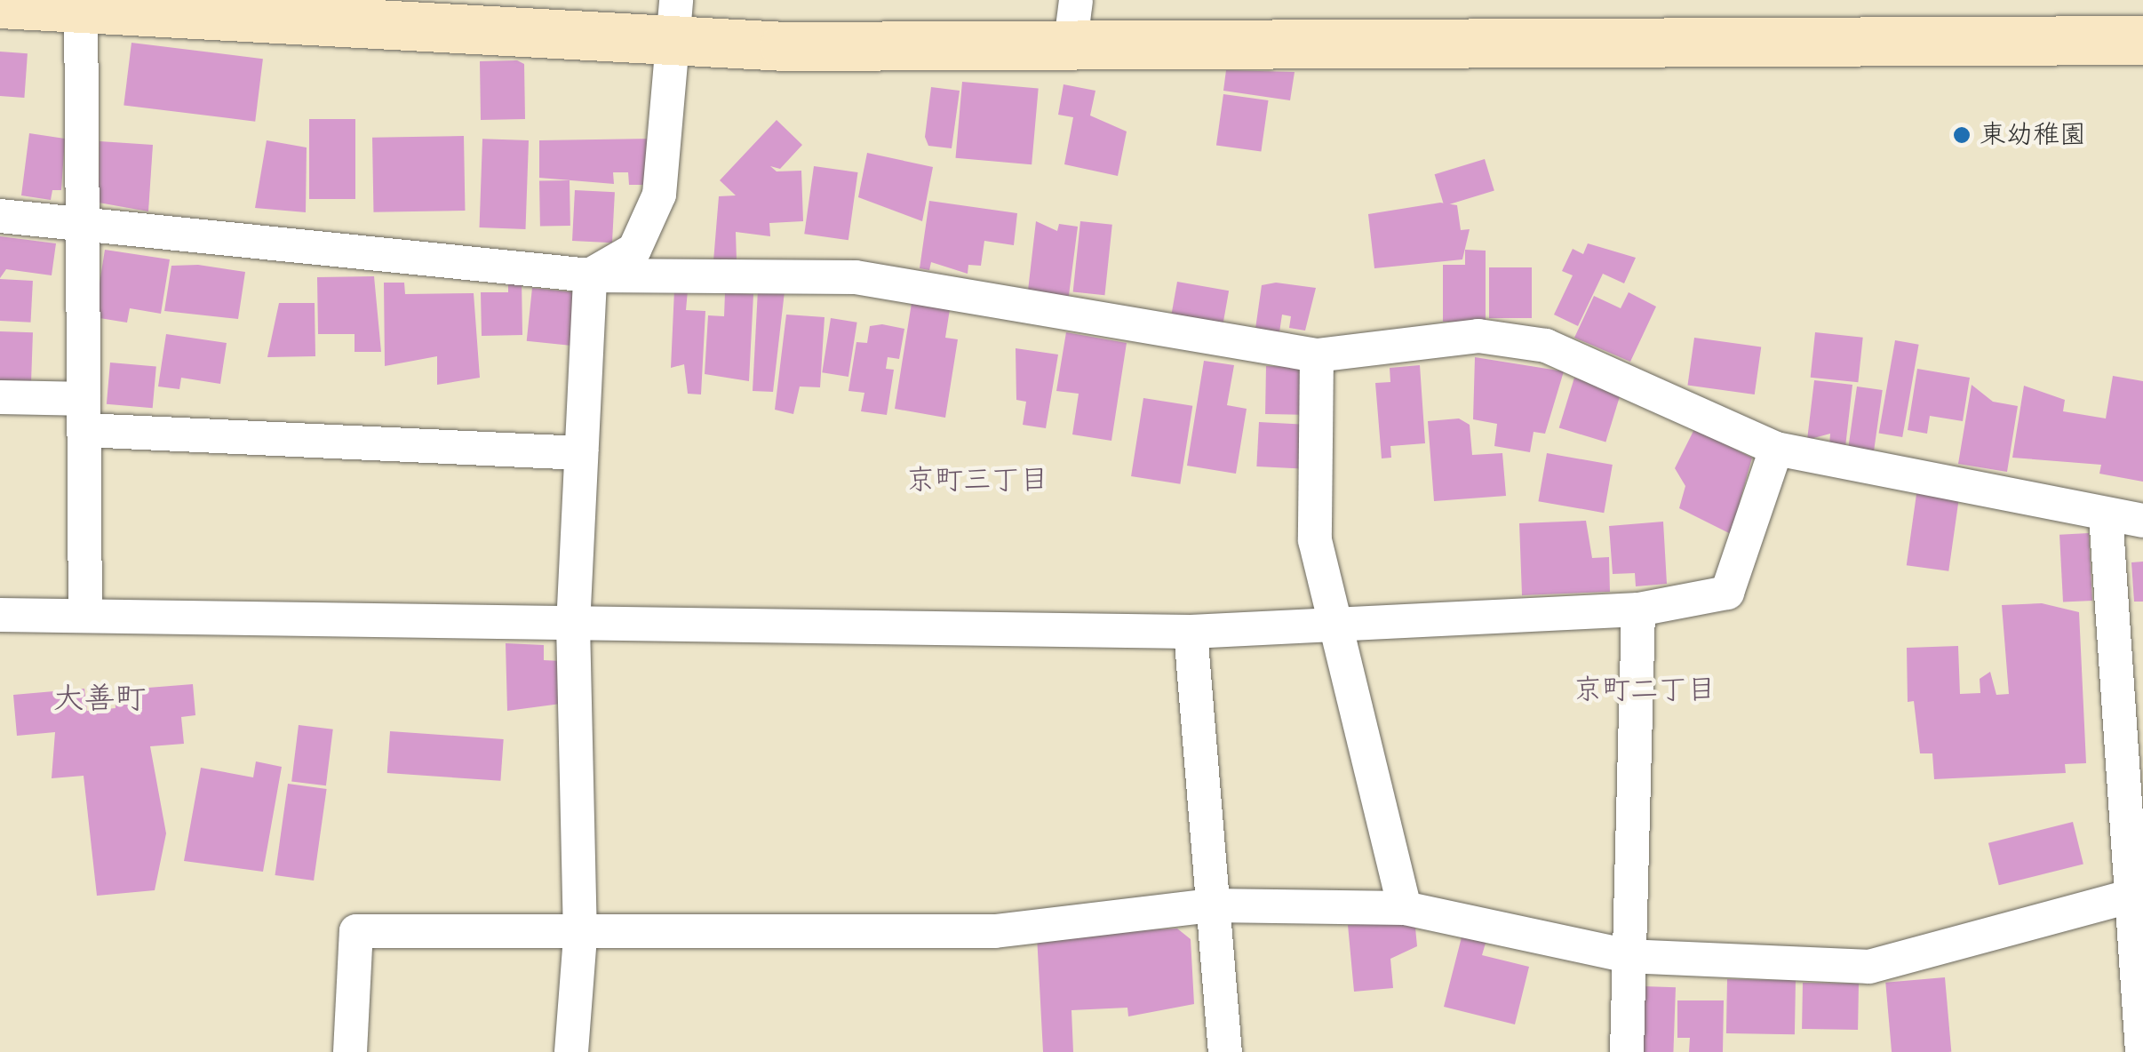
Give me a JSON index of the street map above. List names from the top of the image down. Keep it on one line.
{"districts":["京町三丁目","京町二丁目","大善町"],"places":["東幼稚園"]}
